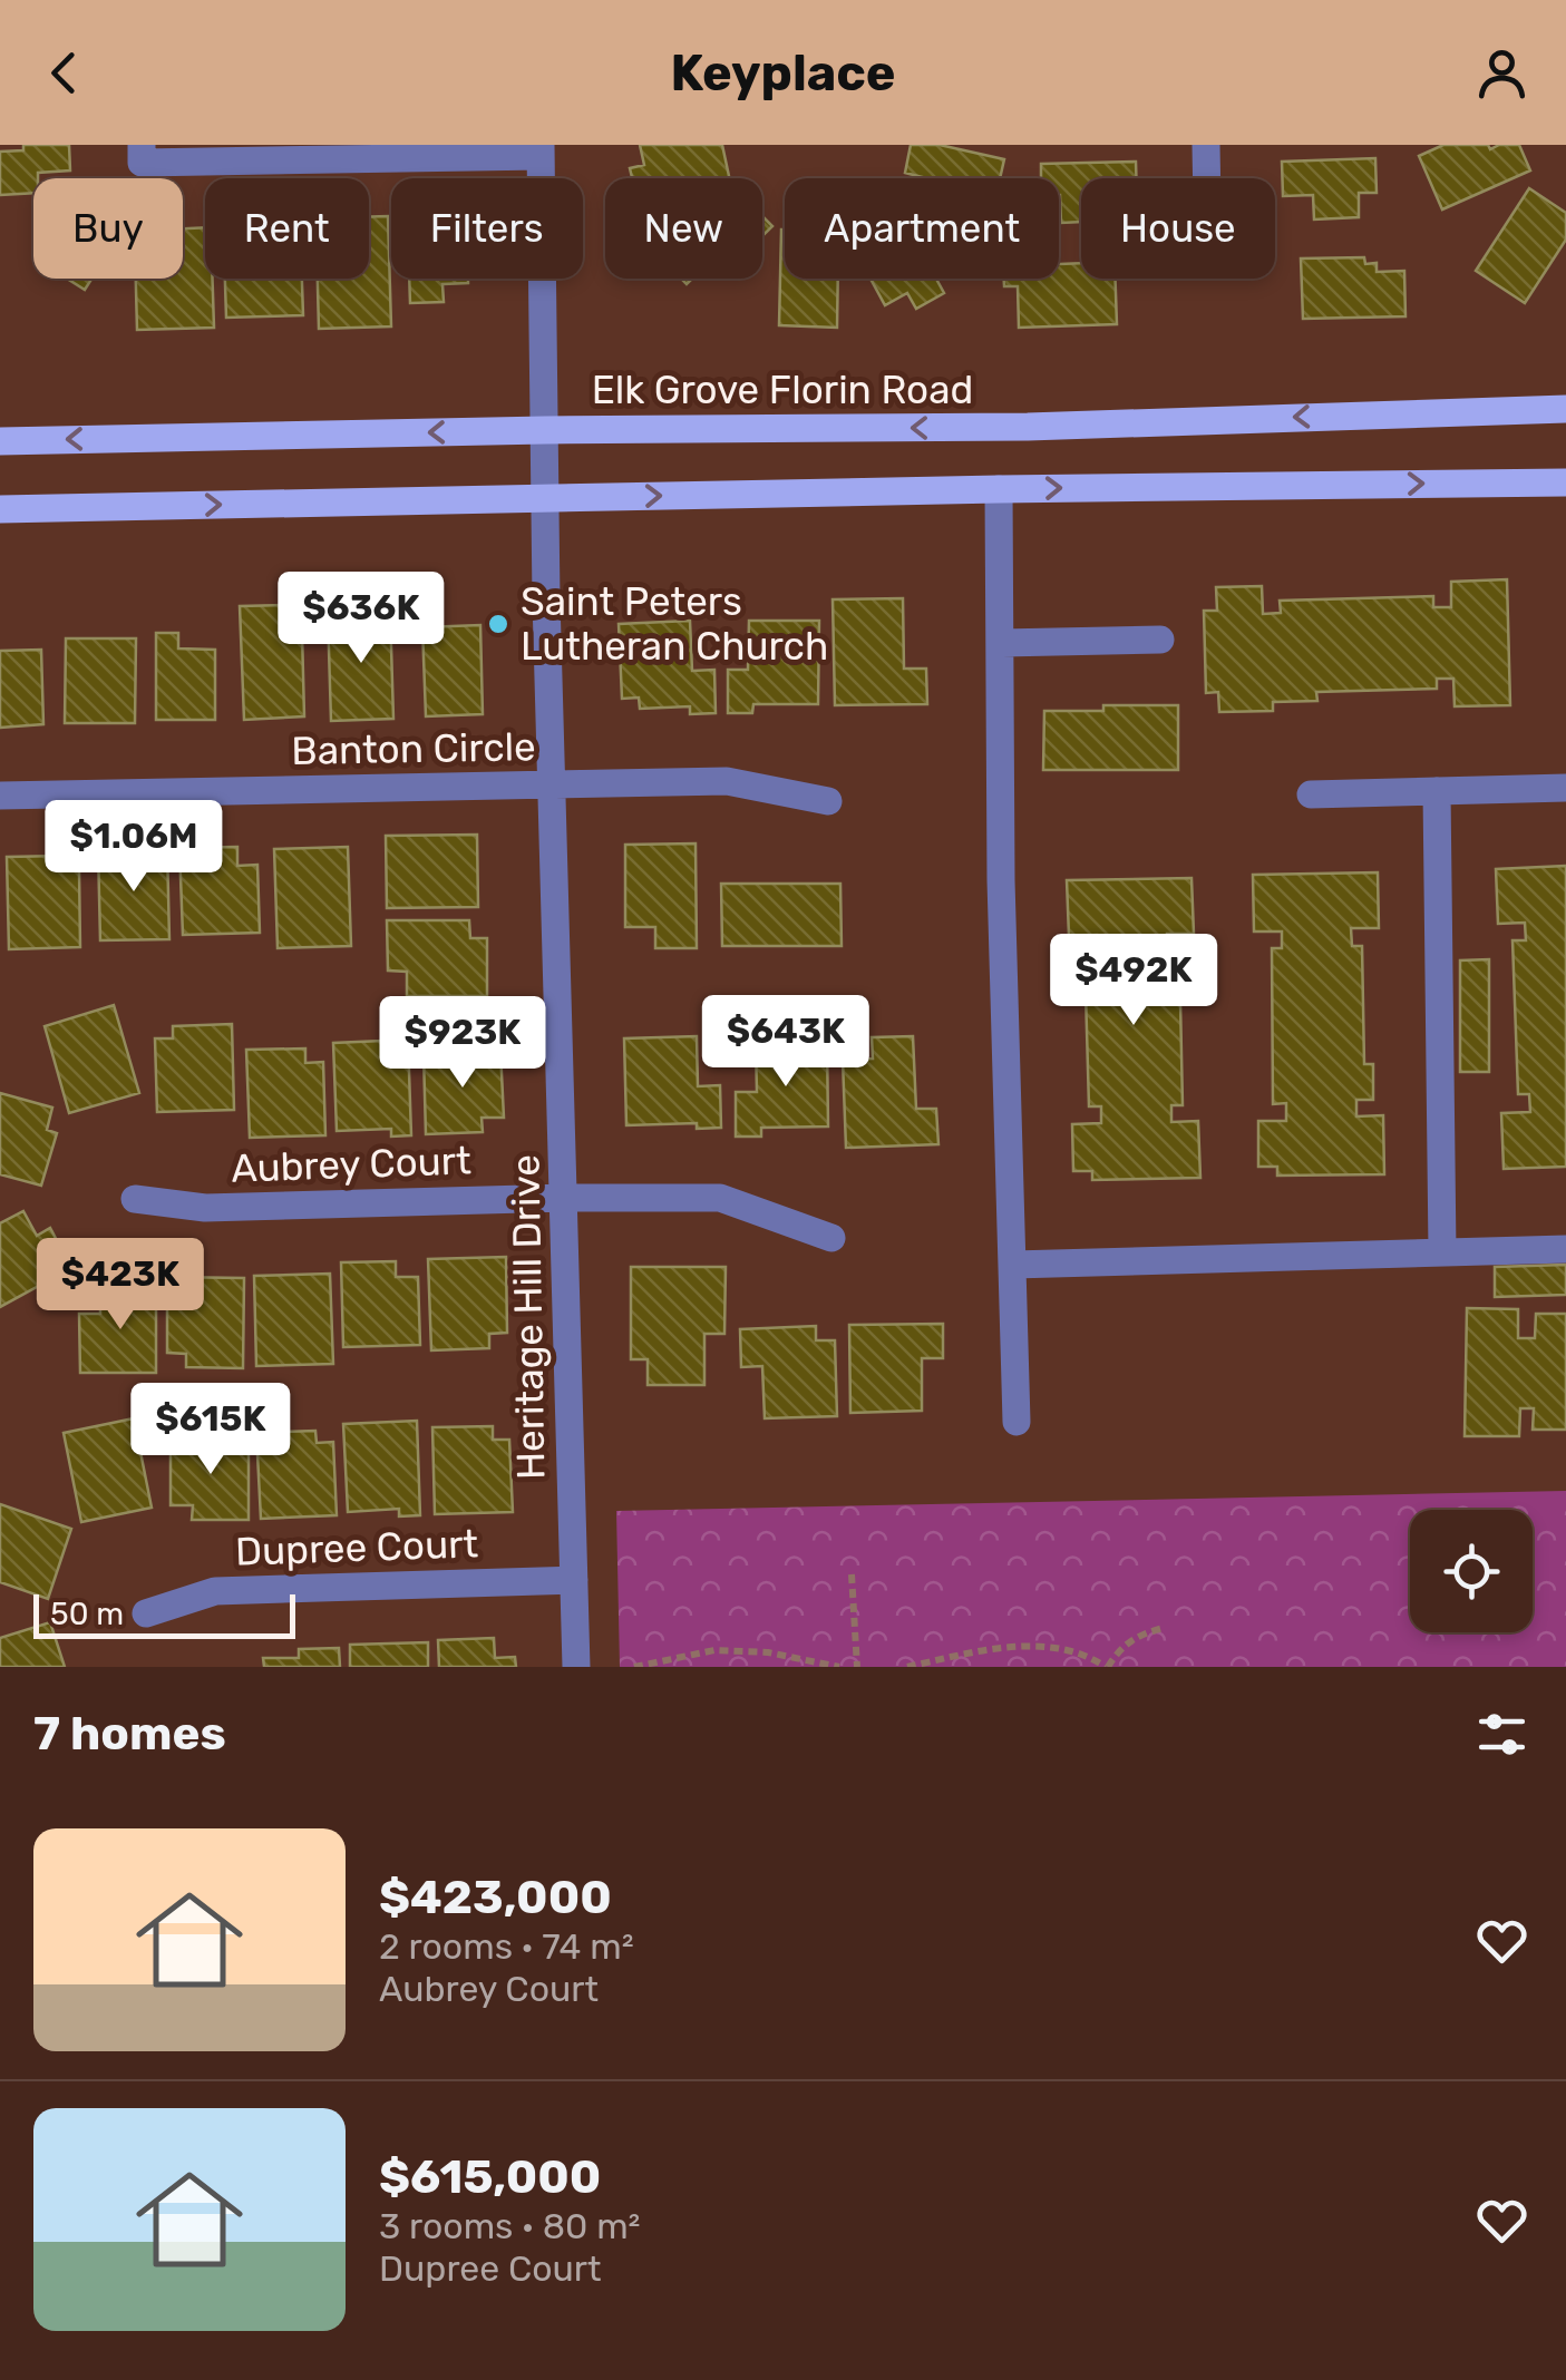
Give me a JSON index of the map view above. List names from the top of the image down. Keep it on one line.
{"streets":{"main road":["Elk Grove Florin Road"],"street":["Banton Circle","Aubrey Court","Heritage Hill Drive","Dupree Court"]},"crossings":[["Elk Grove Florin Road","Heritage Hill Drive"],["Banton Circle","Heritage Hill Drive"],["Aubrey Court","Heritage Hill Drive"],["Heritage Hill Drive","Dupree Court"]],"places":["Saint Peters Lutheran Church"],"scale_bar":"50 m","page":{"header":"Keyplace","chip":["Buy","Rent","Filters","New","Apartment","House"],"price":["$636K","$1.06M","$492K","$643K","$923K","$423K","$615K"],"scale":"50 m","heading":"7 homes","list":[{"name":"$423,000","note":"2 rooms · 74 m² · Aubrey Court"},{"name":"$615,000","note":"3 rooms · 80 m² · Dupree Court"}]}}
